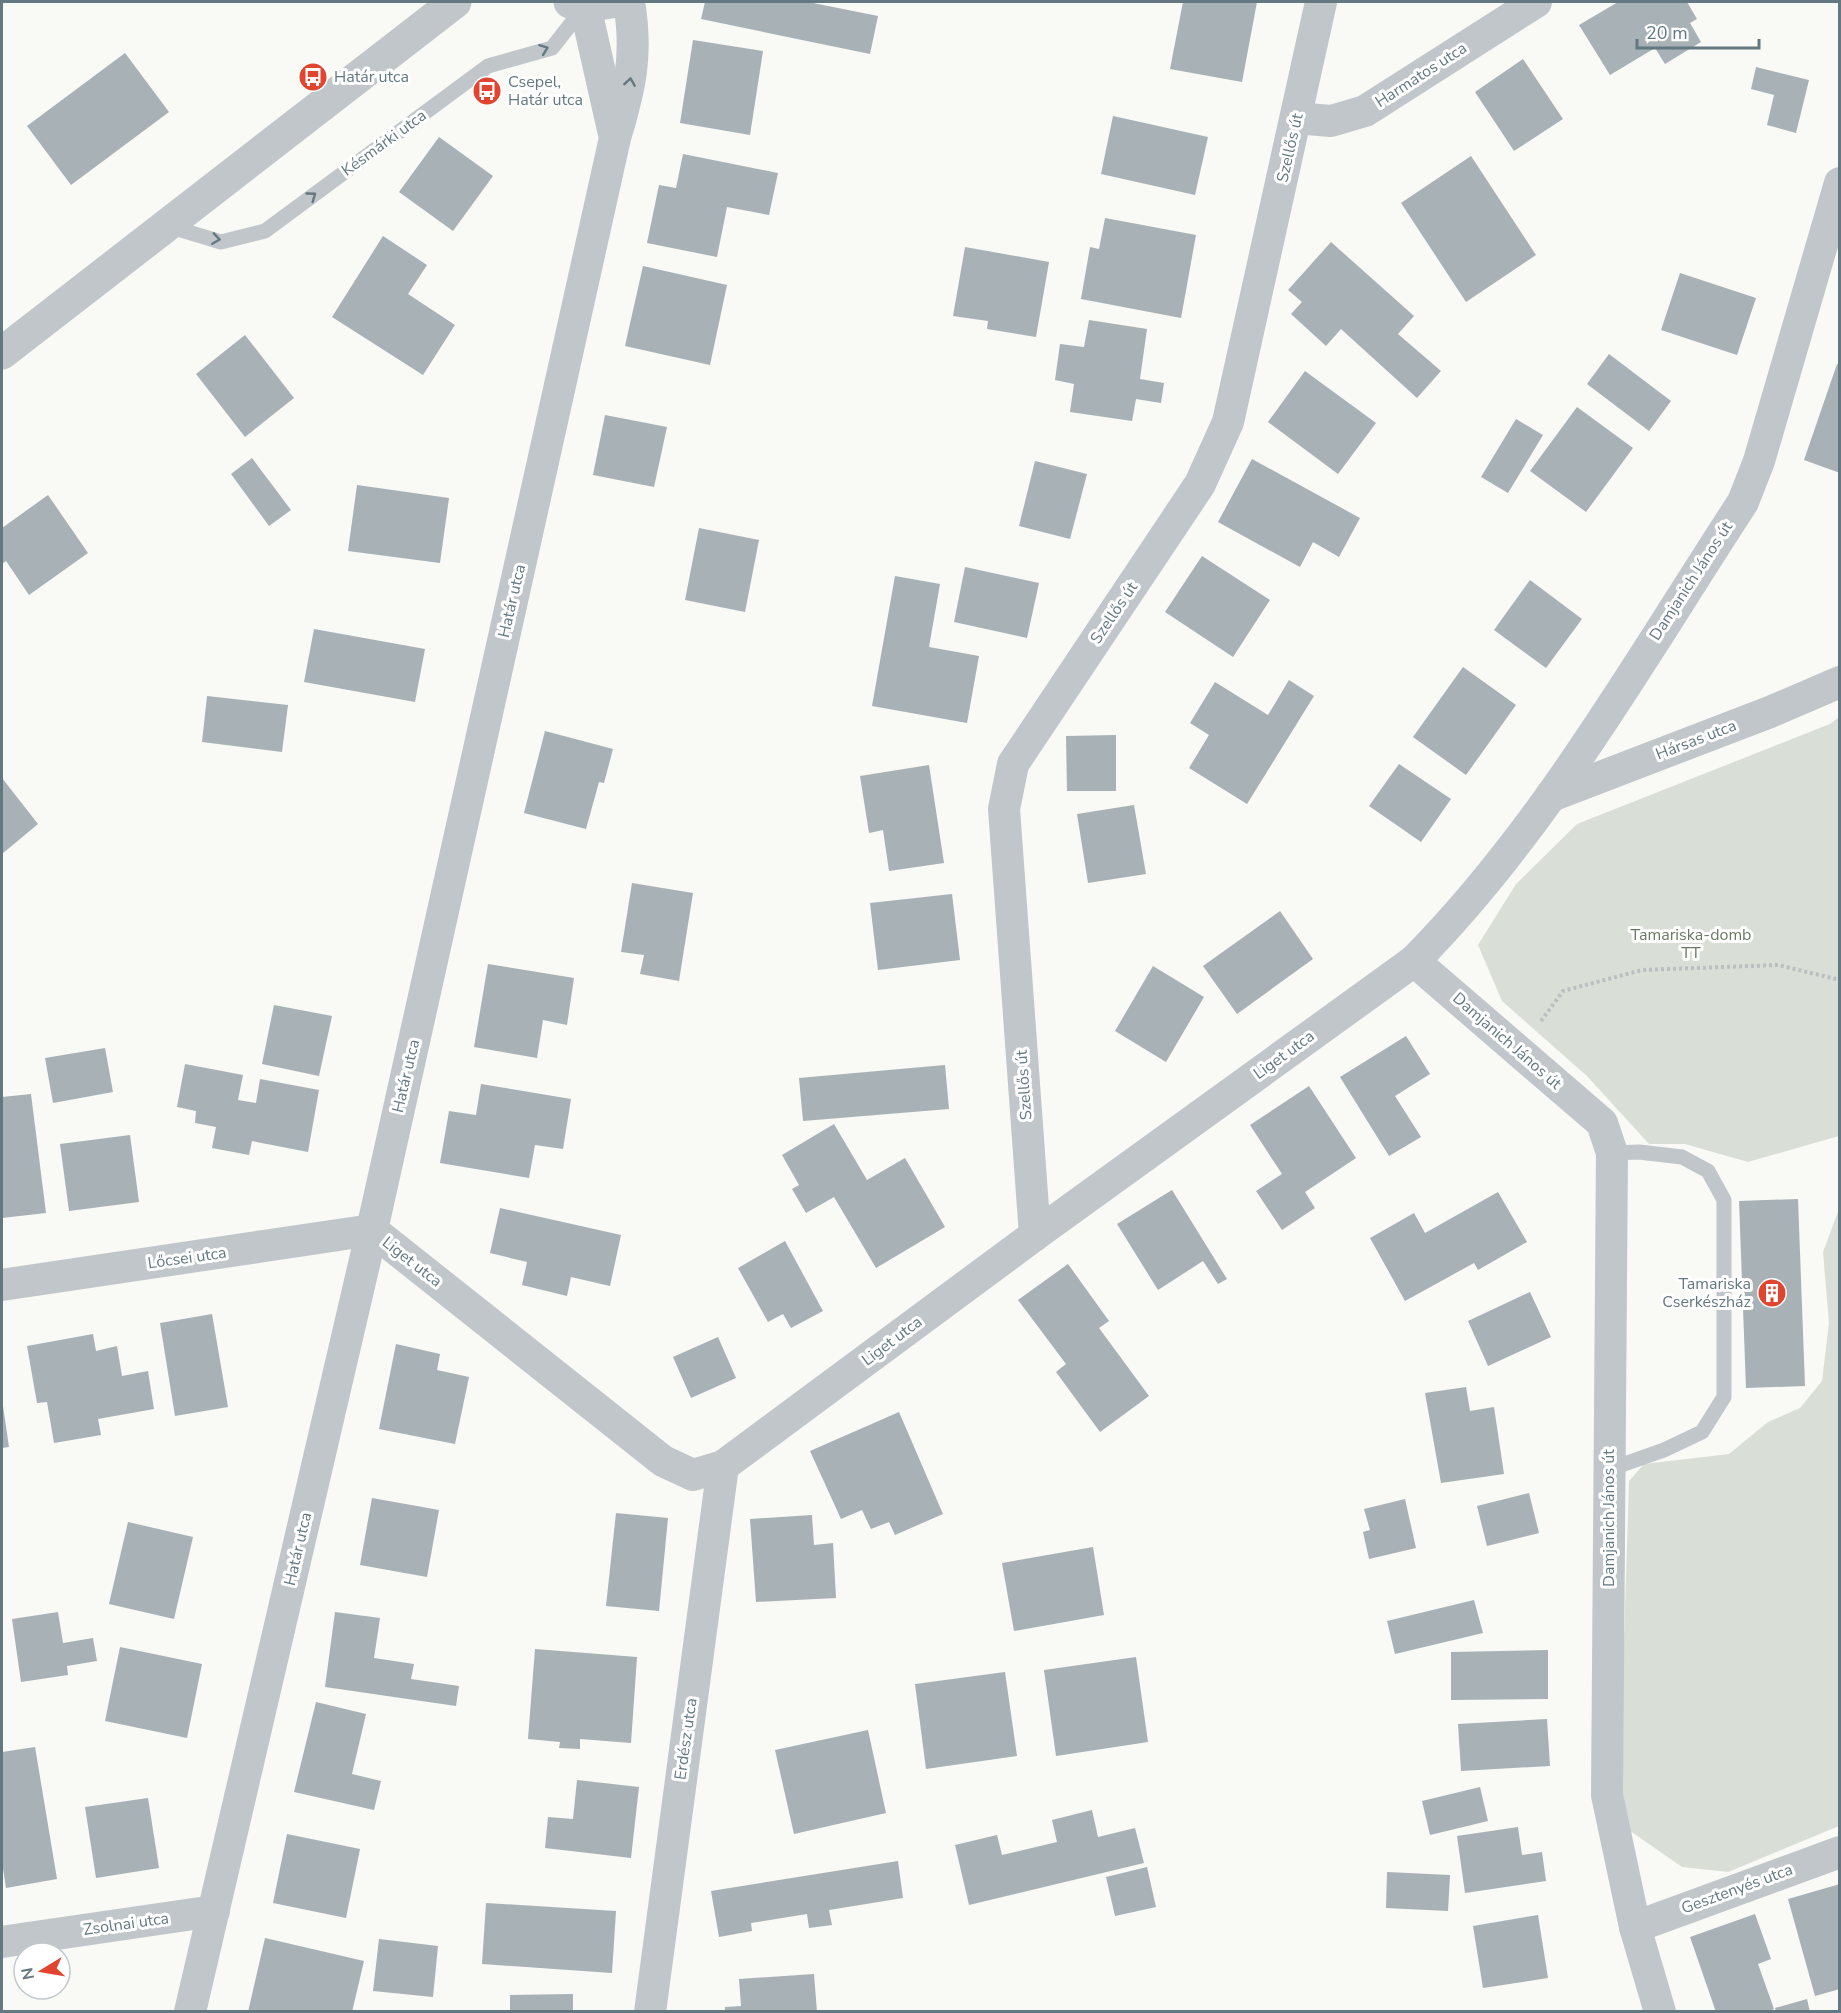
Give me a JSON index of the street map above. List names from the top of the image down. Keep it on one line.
{"streets":{"street":["Harmatos utca","Szellős út","Damjanich János út","Határ utca","Hársas utca","Liget utca","Lőcsei utca","Erdész utca","Gesztenyés utca","Zsolnai utca"],"lane":["Késmárki utca"]},"crossings":[["Harmatos utca","Szellős út"],["Késmárki utca","Határ utca"],["Szellős út","Liget utca"],["Damjanich János út","Hársas utca"],["Damjanich János út","Liget utca"],["Damjanich János út","Gesztenyés utca"],["Határ utca","Liget utca"],["Határ utca","Lőcsei utca"],["Határ utca","Zsolnai utca"],["Liget utca","Lőcsei utca"],["Liget utca","Erdész utca"]],"one_way":["Késmárki utca"],"parks":["Tamariska-domb TT"],"places":{"bus stop":["Határ utca","Csepel, Határ utca"],"building":["Tamariska Cserkészház"]},"scale_bar":"20 m","north":"left"}
